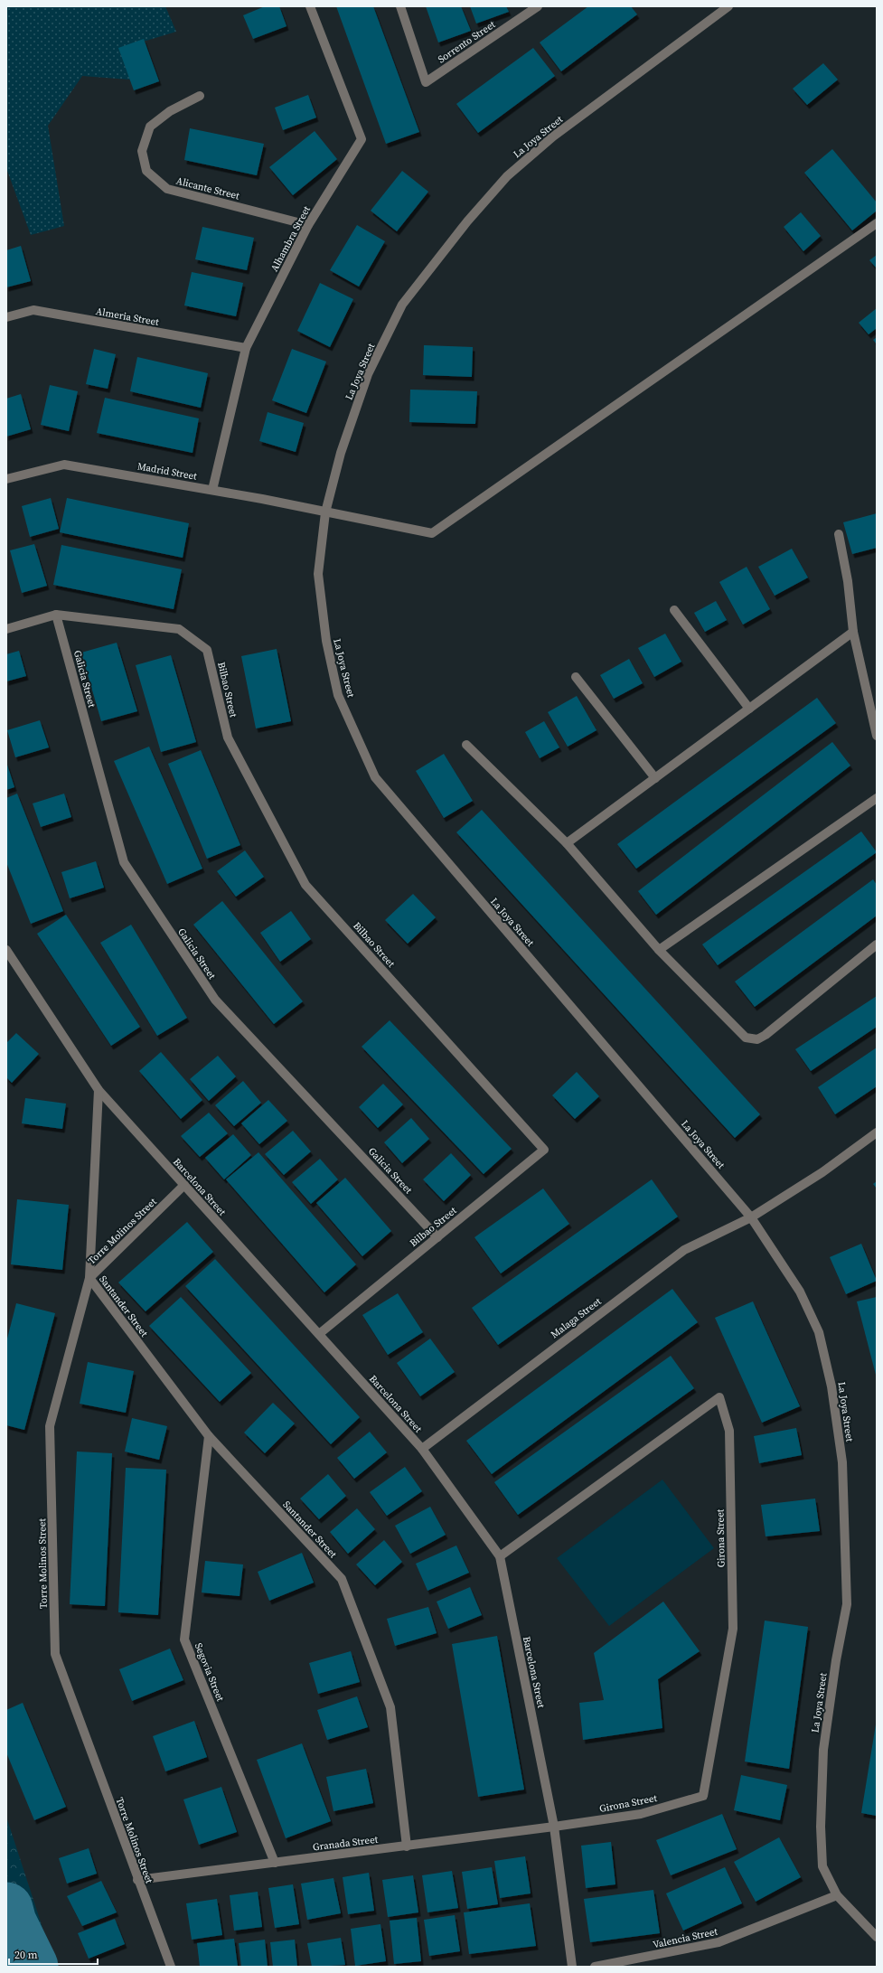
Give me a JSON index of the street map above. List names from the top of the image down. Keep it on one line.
{"streets":{"street":["Sorrento Street","La Joya Street","Alicante Street","Alhambra Street","Almeria Street","Madrid Street","Galicia Street","Bilbao Street","Barcelona Street","Torre Molinos Street","Santander Street","Malaga Street","Girona Street","Segovia Street","Granada Street","Valencia Street"]},"crossings":[["La Joya Street","Madrid Street"],["La Joya Street","Malaga Street"],["La Joya Street","Valencia Street"],["Alicante Street","Alhambra Street"],["Alhambra Street","Almeria Street"],["Alhambra Street","Madrid Street"],["Galicia Street","Bilbao Street"],["Bilbao Street","Barcelona Street"],["Barcelona Street","Torre Molinos Street"],["Barcelona Street","Malaga Street"],["Barcelona Street","Girona Street"],["Barcelona Street","Granada Street"],["Torre Molinos Street","Santander Street"],["Torre Molinos Street","Granada Street"],["Santander Street","Segovia Street"],["Santander Street","Granada Street"],["Girona Street","Granada Street"],["Segovia Street","Granada Street"]],"scale_bar":"20 m"}
